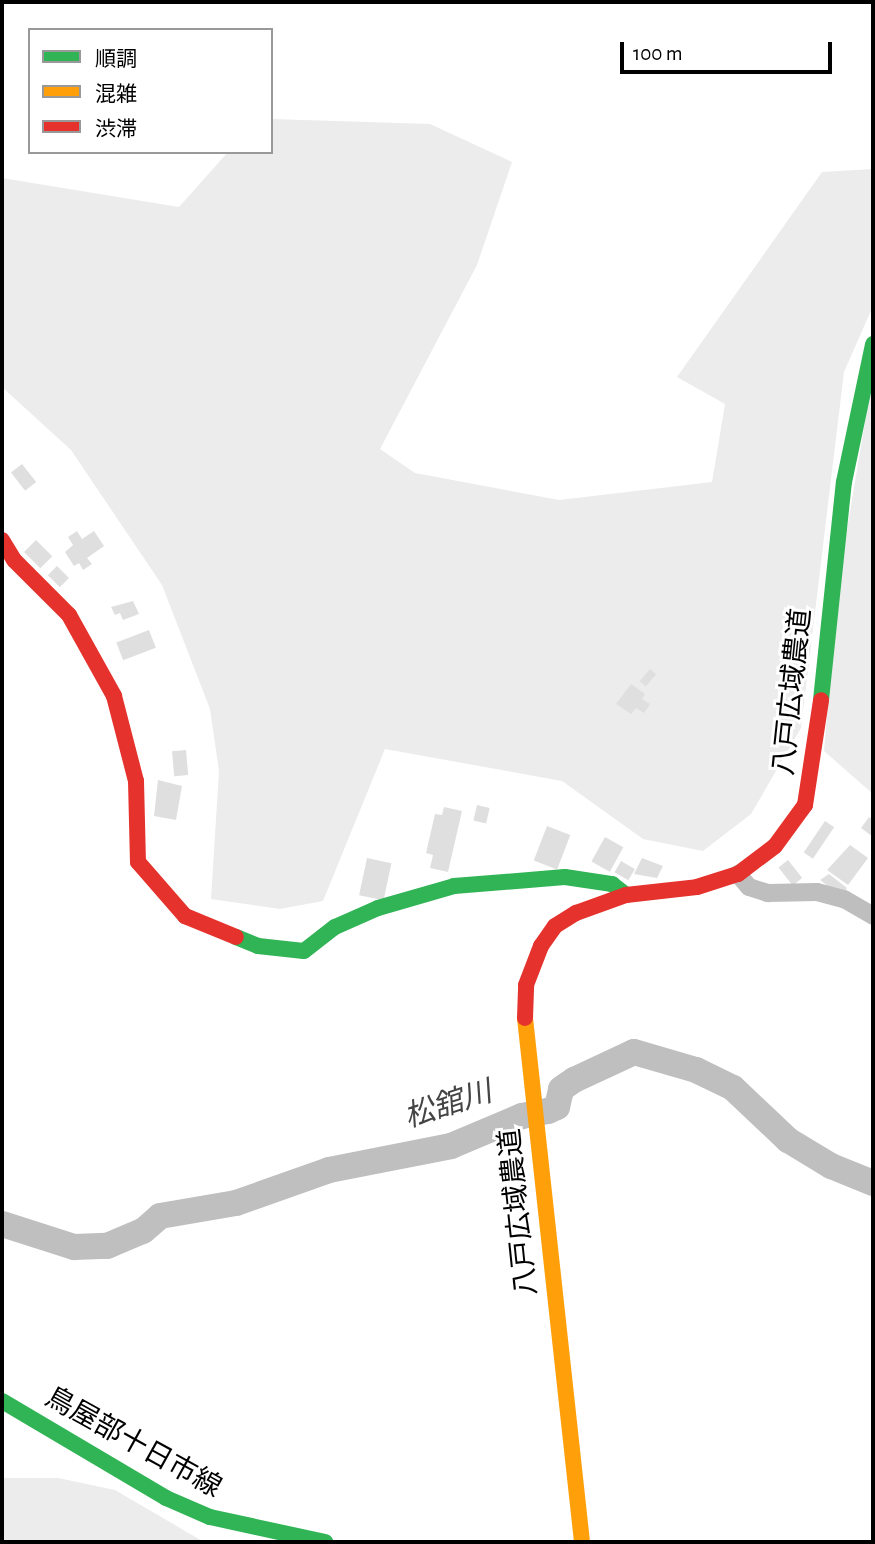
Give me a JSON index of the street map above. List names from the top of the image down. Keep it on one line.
{"streets":{"street":["八戸広域農道","鳥屋部十日市線"]},"water":["松舘川"],"legend":["順調","混雑","渋滞"],"scale_bar":"100 m"}
